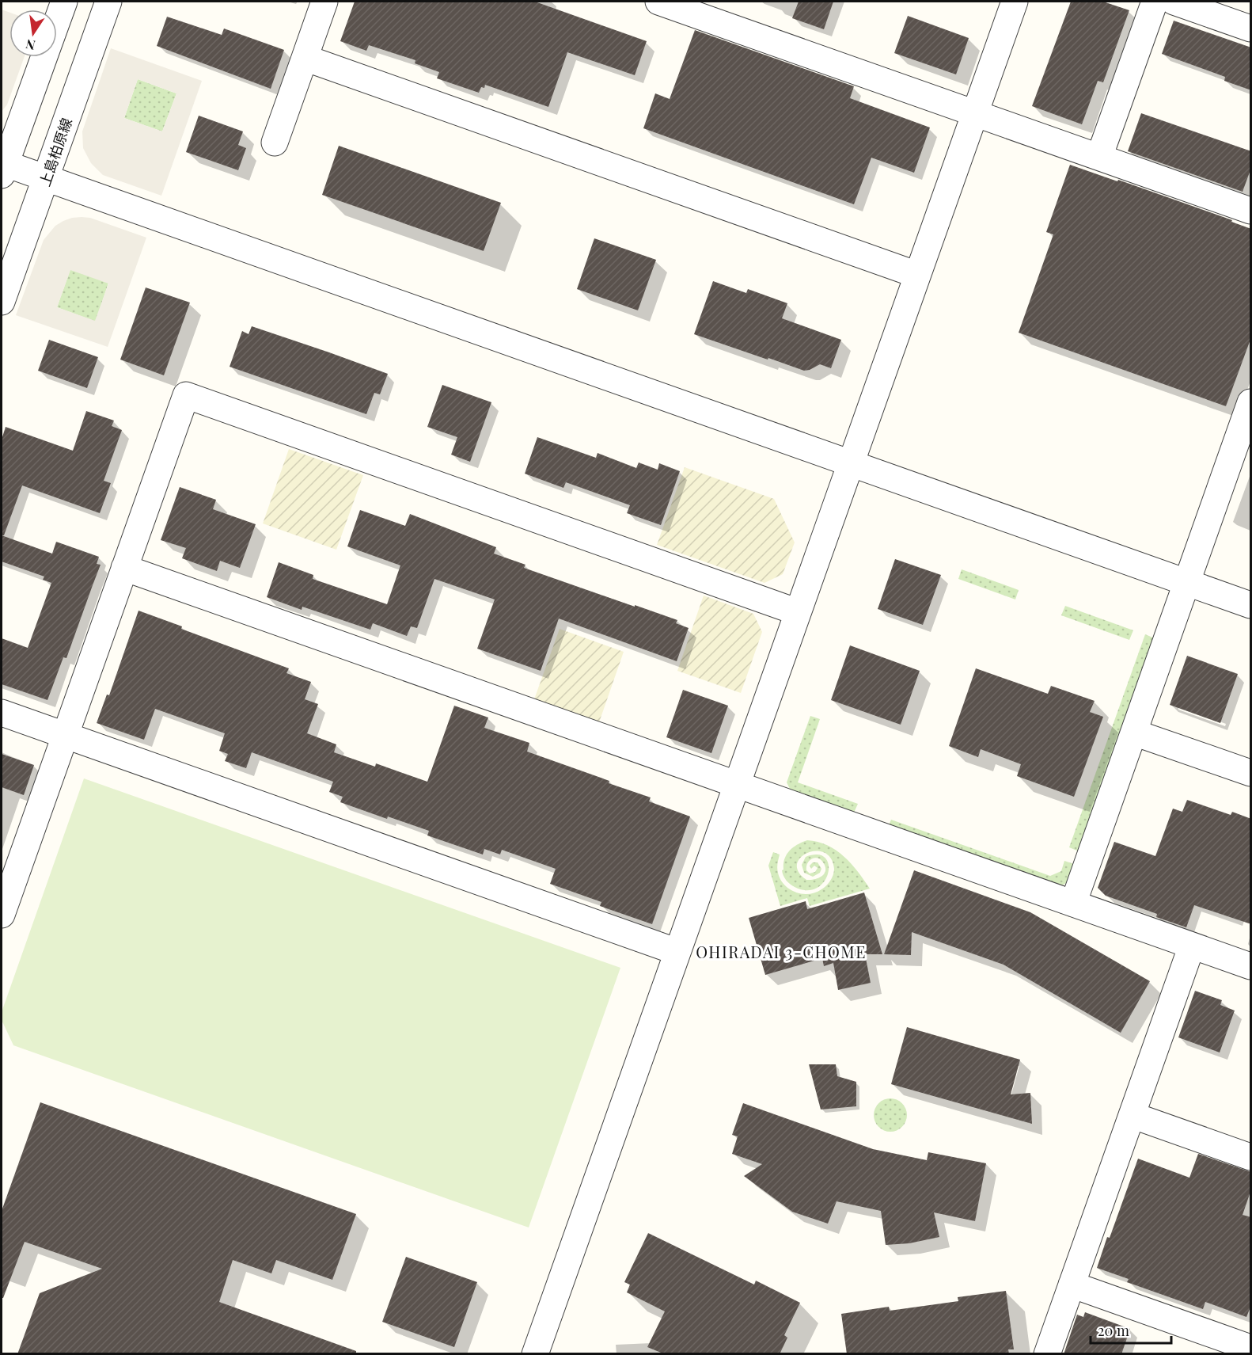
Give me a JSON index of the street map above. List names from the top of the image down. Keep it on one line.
{"streets":{"street":["上島柏原線"]},"districts":["OHIRADAI 3-CHOME"],"scale_bar":"20 m","north":"bottom"}
